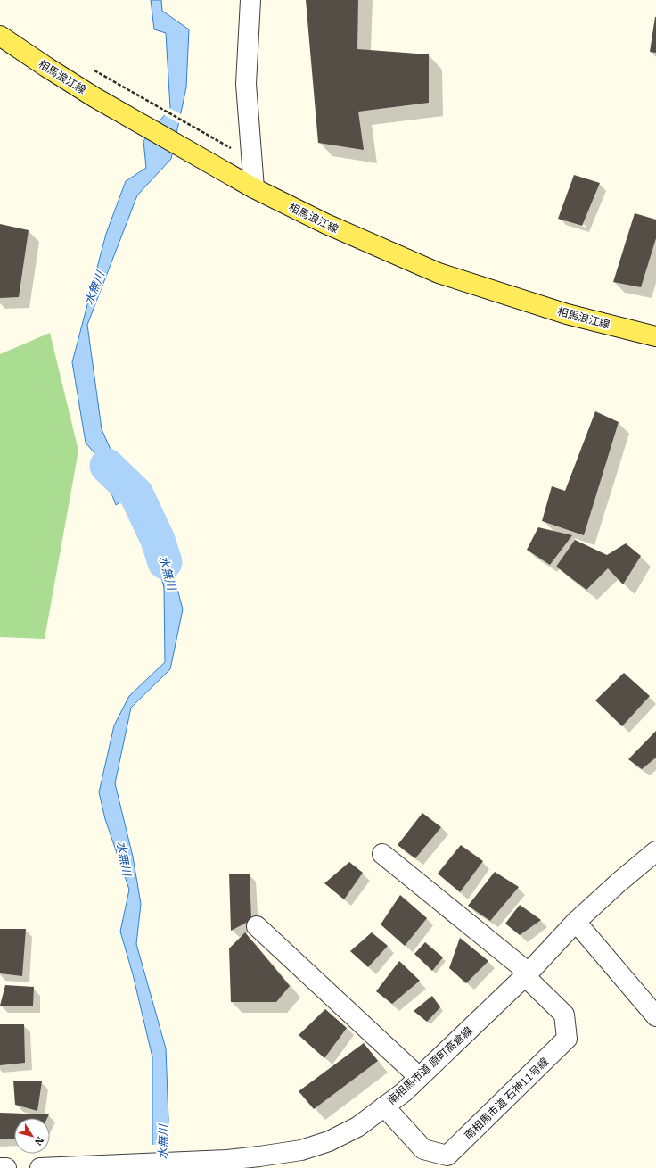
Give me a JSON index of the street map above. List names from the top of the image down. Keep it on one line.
{"streets":{"main road":["相馬浪江線"],"street":["南相馬市道 原町高倉線","南相馬市道 石神11号線"]},"crossings":[["南相馬市道 原町高倉線","南相馬市道 石神11号線"]],"water":["水無川"],"north":"bottom right"}
